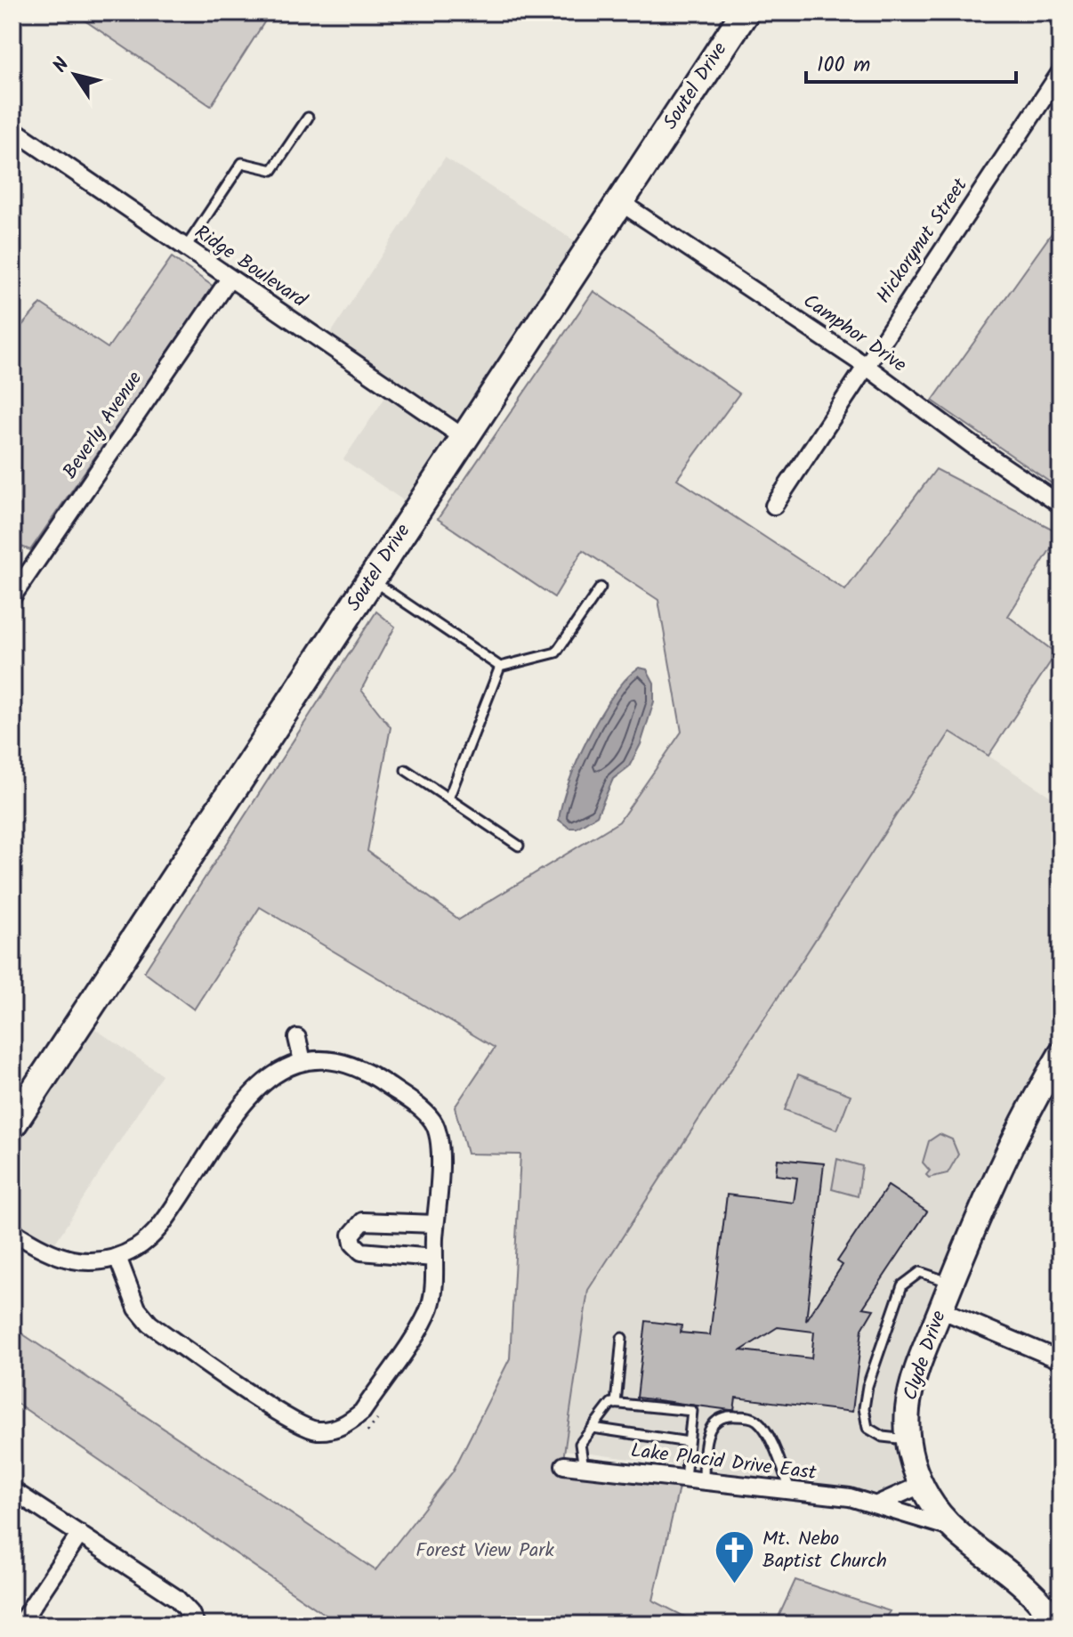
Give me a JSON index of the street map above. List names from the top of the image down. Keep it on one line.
{"streets":{"main road":["Soutel Drive"],"street":["Hickorynut Street","Ridge Boulevard","Camphor Drive","Beverly Avenue","Clyde Drive","Lake Placid Drive East"]},"crossings":[["Soutel Drive","Ridge Boulevard"],["Soutel Drive","Camphor Drive"],["Hickorynut Street","Camphor Drive"],["Ridge Boulevard","Beverly Avenue"],["Clyde Drive","Lake Placid Drive East"]],"parks":["Forest View Park"],"places":{"church":["Mt. Nebo Baptist Church"]},"scale_bar":"100 m","north":"top left"}
